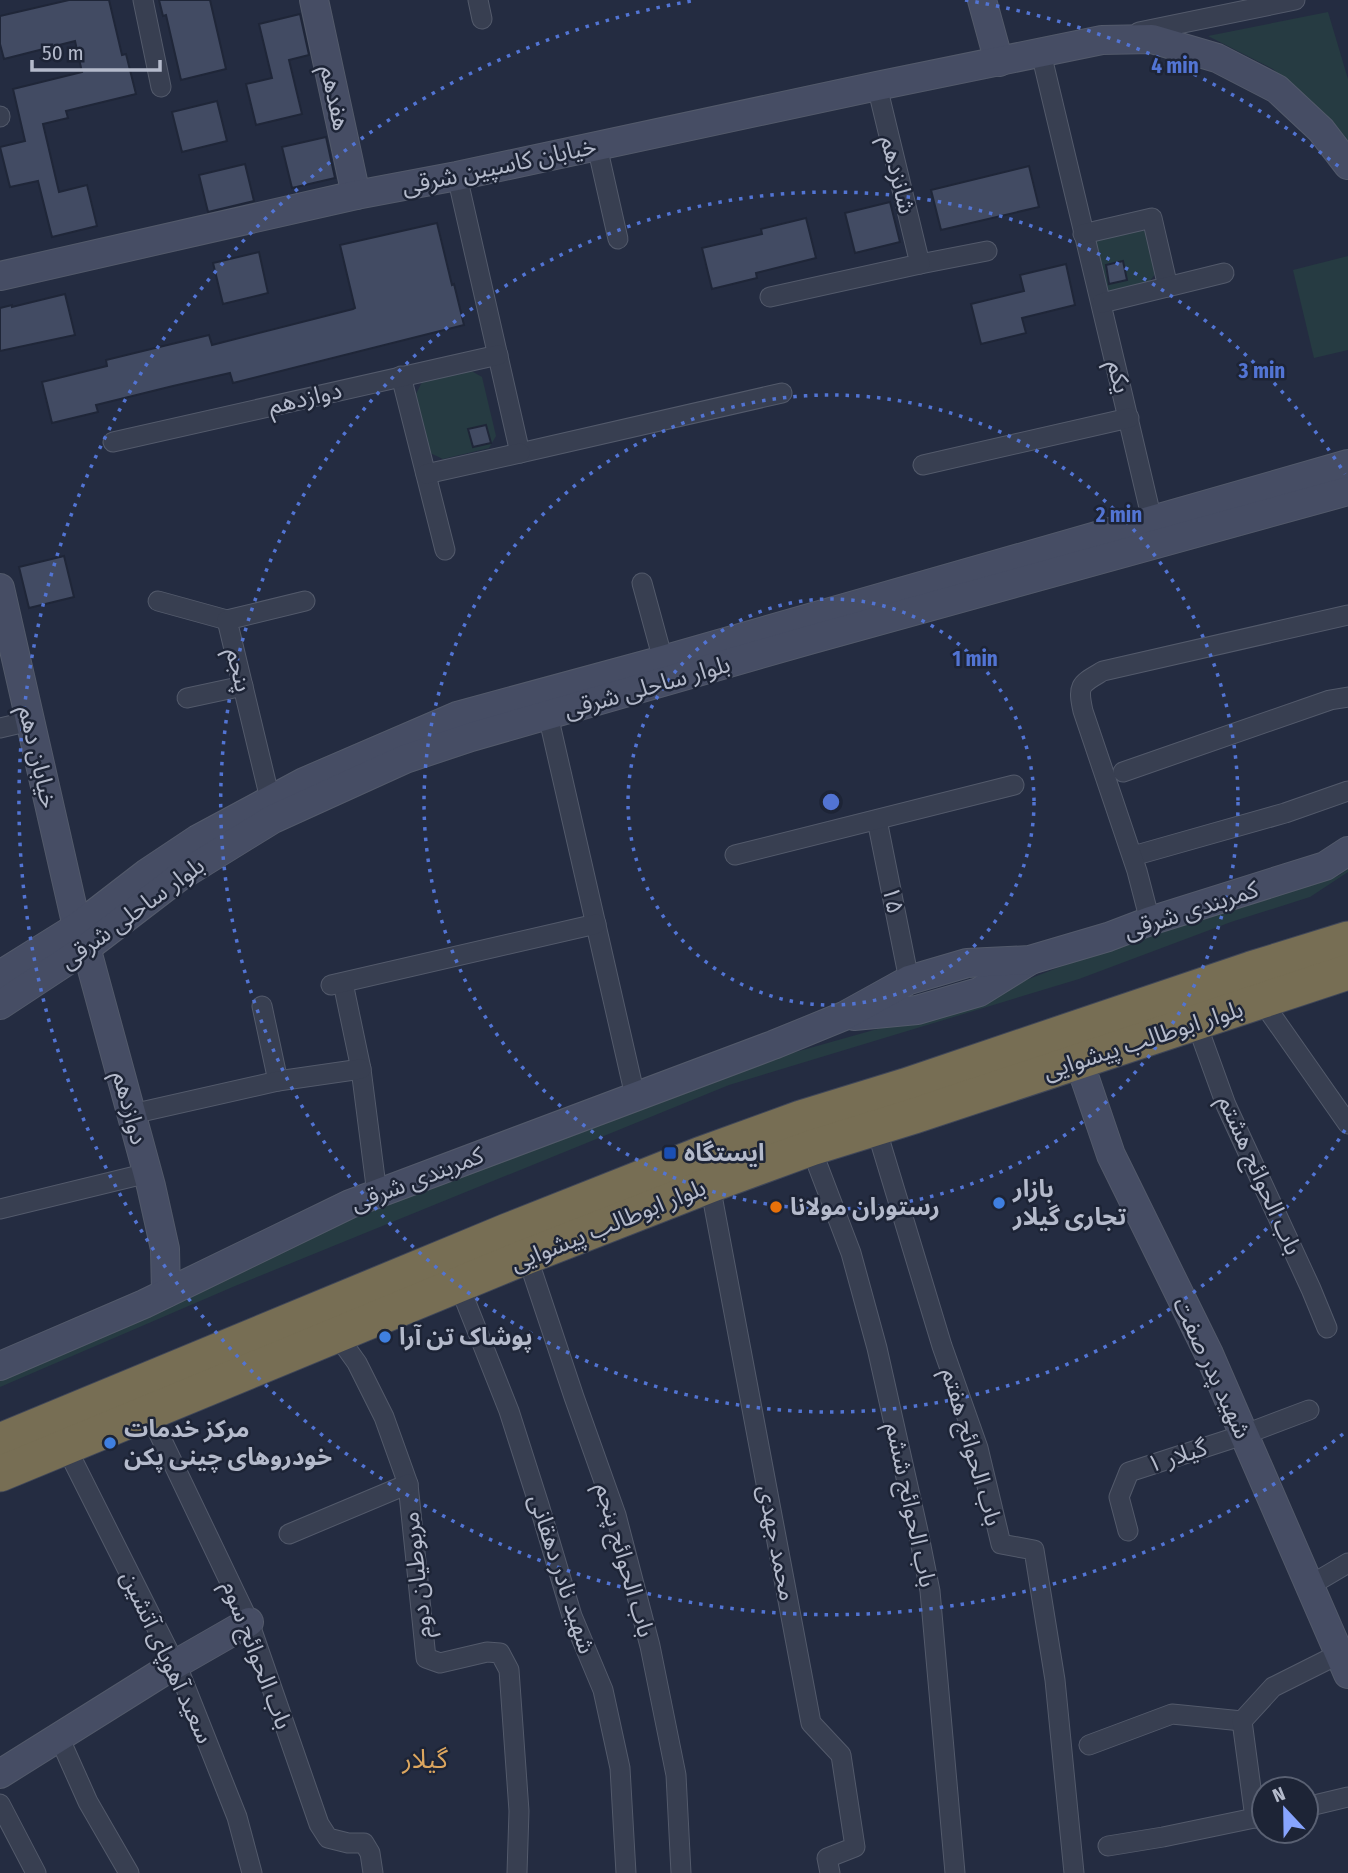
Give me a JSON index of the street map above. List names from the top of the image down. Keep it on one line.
{"streets":{"highway":["بلوار ابوطالب پیشوایی"],"street":["هفدهم","خیابان کاسپین شرقی","شانزدهم","یکم","دوازدهم","پنجم","بلوار ساحلی شرقی","خیابان دهم","۱۵","کمربندی شرقی","باب الحوائج هشتم","شهید پدر صفت","باب الحوائج هفتم","گیلار ۱","باب الحوائج ششم","محمد جهدی","باب الحوائج پنجم","شهید نادر دهقانی","مربوطیان دوم","باب الحوائج سوم","سعید آهوپای آتشین"]},"crossings":[["هفدهم","خیابان کاسپین شرقی"],["خیابان کاسپین شرقی","شانزدهم"],["یکم","بلوار ساحلی شرقی"],["دوازدهم","بلوار ساحلی شرقی"],["دوازدهم","خیابان دهم"],["دوازدهم","کمربندی شرقی"],["پنجم","بلوار ساحلی شرقی"],["بلوار ساحلی شرقی","خیابان دهم"],["۱۵","کمربندی شرقی"],["بلوار ابوطالب پیشوایی","باب الحوائج هشتم"],["بلوار ابوطالب پیشوایی","شهید پدر صفت"],["بلوار ابوطالب پیشوایی","باب الحوائج هفتم"],["بلوار ابوطالب پیشوایی","باب الحوائج ششم"],["بلوار ابوطالب پیشوایی","محمد جهدی"],["بلوار ابوطالب پیشوایی","باب الحوائج پنجم"],["بلوار ابوطالب پیشوایی","شهید نادر دهقانی"],["بلوار ابوطالب پیشوایی","مربوطیان دوم"],["بلوار ابوطالب پیشوایی","باب الحوائج سوم"],["بلوار ابوطالب پیشوایی","سعید آهوپای آتشین"],["شهید پدر صفت","گیلار ۱"]],"districts":["گیلار"],"places":{"transit":["ایستگاه"],"other":["بازار تجاری گیلار","رستوران مولانا","پوشاک تن آرا","مرکز خدمات خودروهای چینی پکن"]},"scale_bar":"50 m","north":"top","rings":["4 min","3 min","2 min","1 min"]}
